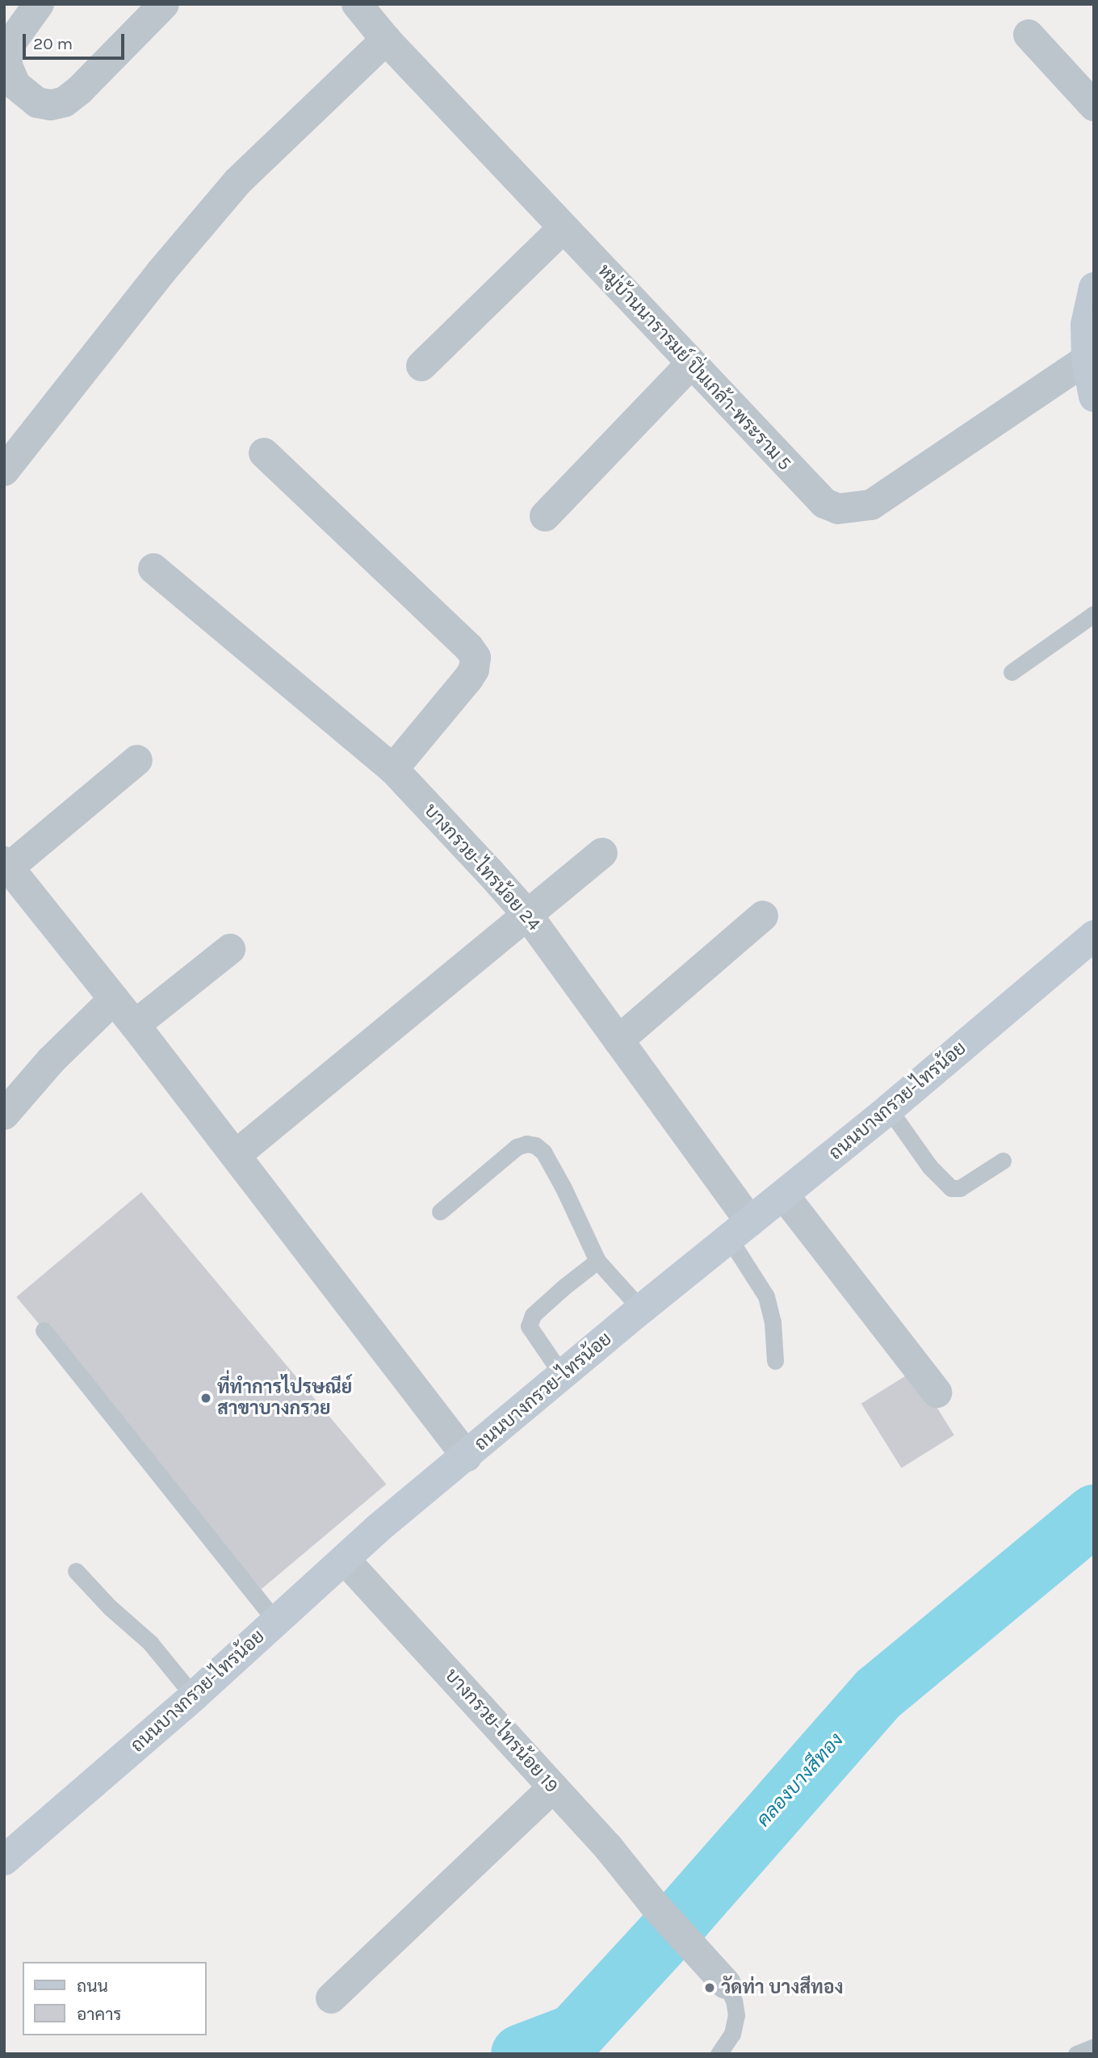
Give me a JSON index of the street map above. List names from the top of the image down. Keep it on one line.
{"streets":{"main road":["ถนนบางกรวย-ไทรน้อย"],"street":["หมู่บ้านนารารมย์ ปิ่นเกล้า-พระราม 5","บางกรวย-ไทรน้อย 24","บางกรวย-ไทรน้อย 19"]},"crossings":[["บางกรวย-ไทรน้อย 24","ถนนบางกรวย-ไทรน้อย"],["ถนนบางกรวย-ไทรน้อย","บางกรวย-ไทรน้อย 19"]],"water":["คลองบางสีทอง"],"places":["ที่ทำการไปรษณีย์ สาขาบางกรวย","วัดท่า บางสีทอง"],"legend":["ถนน","อาคาร"],"scale_bar":"20 m"}
